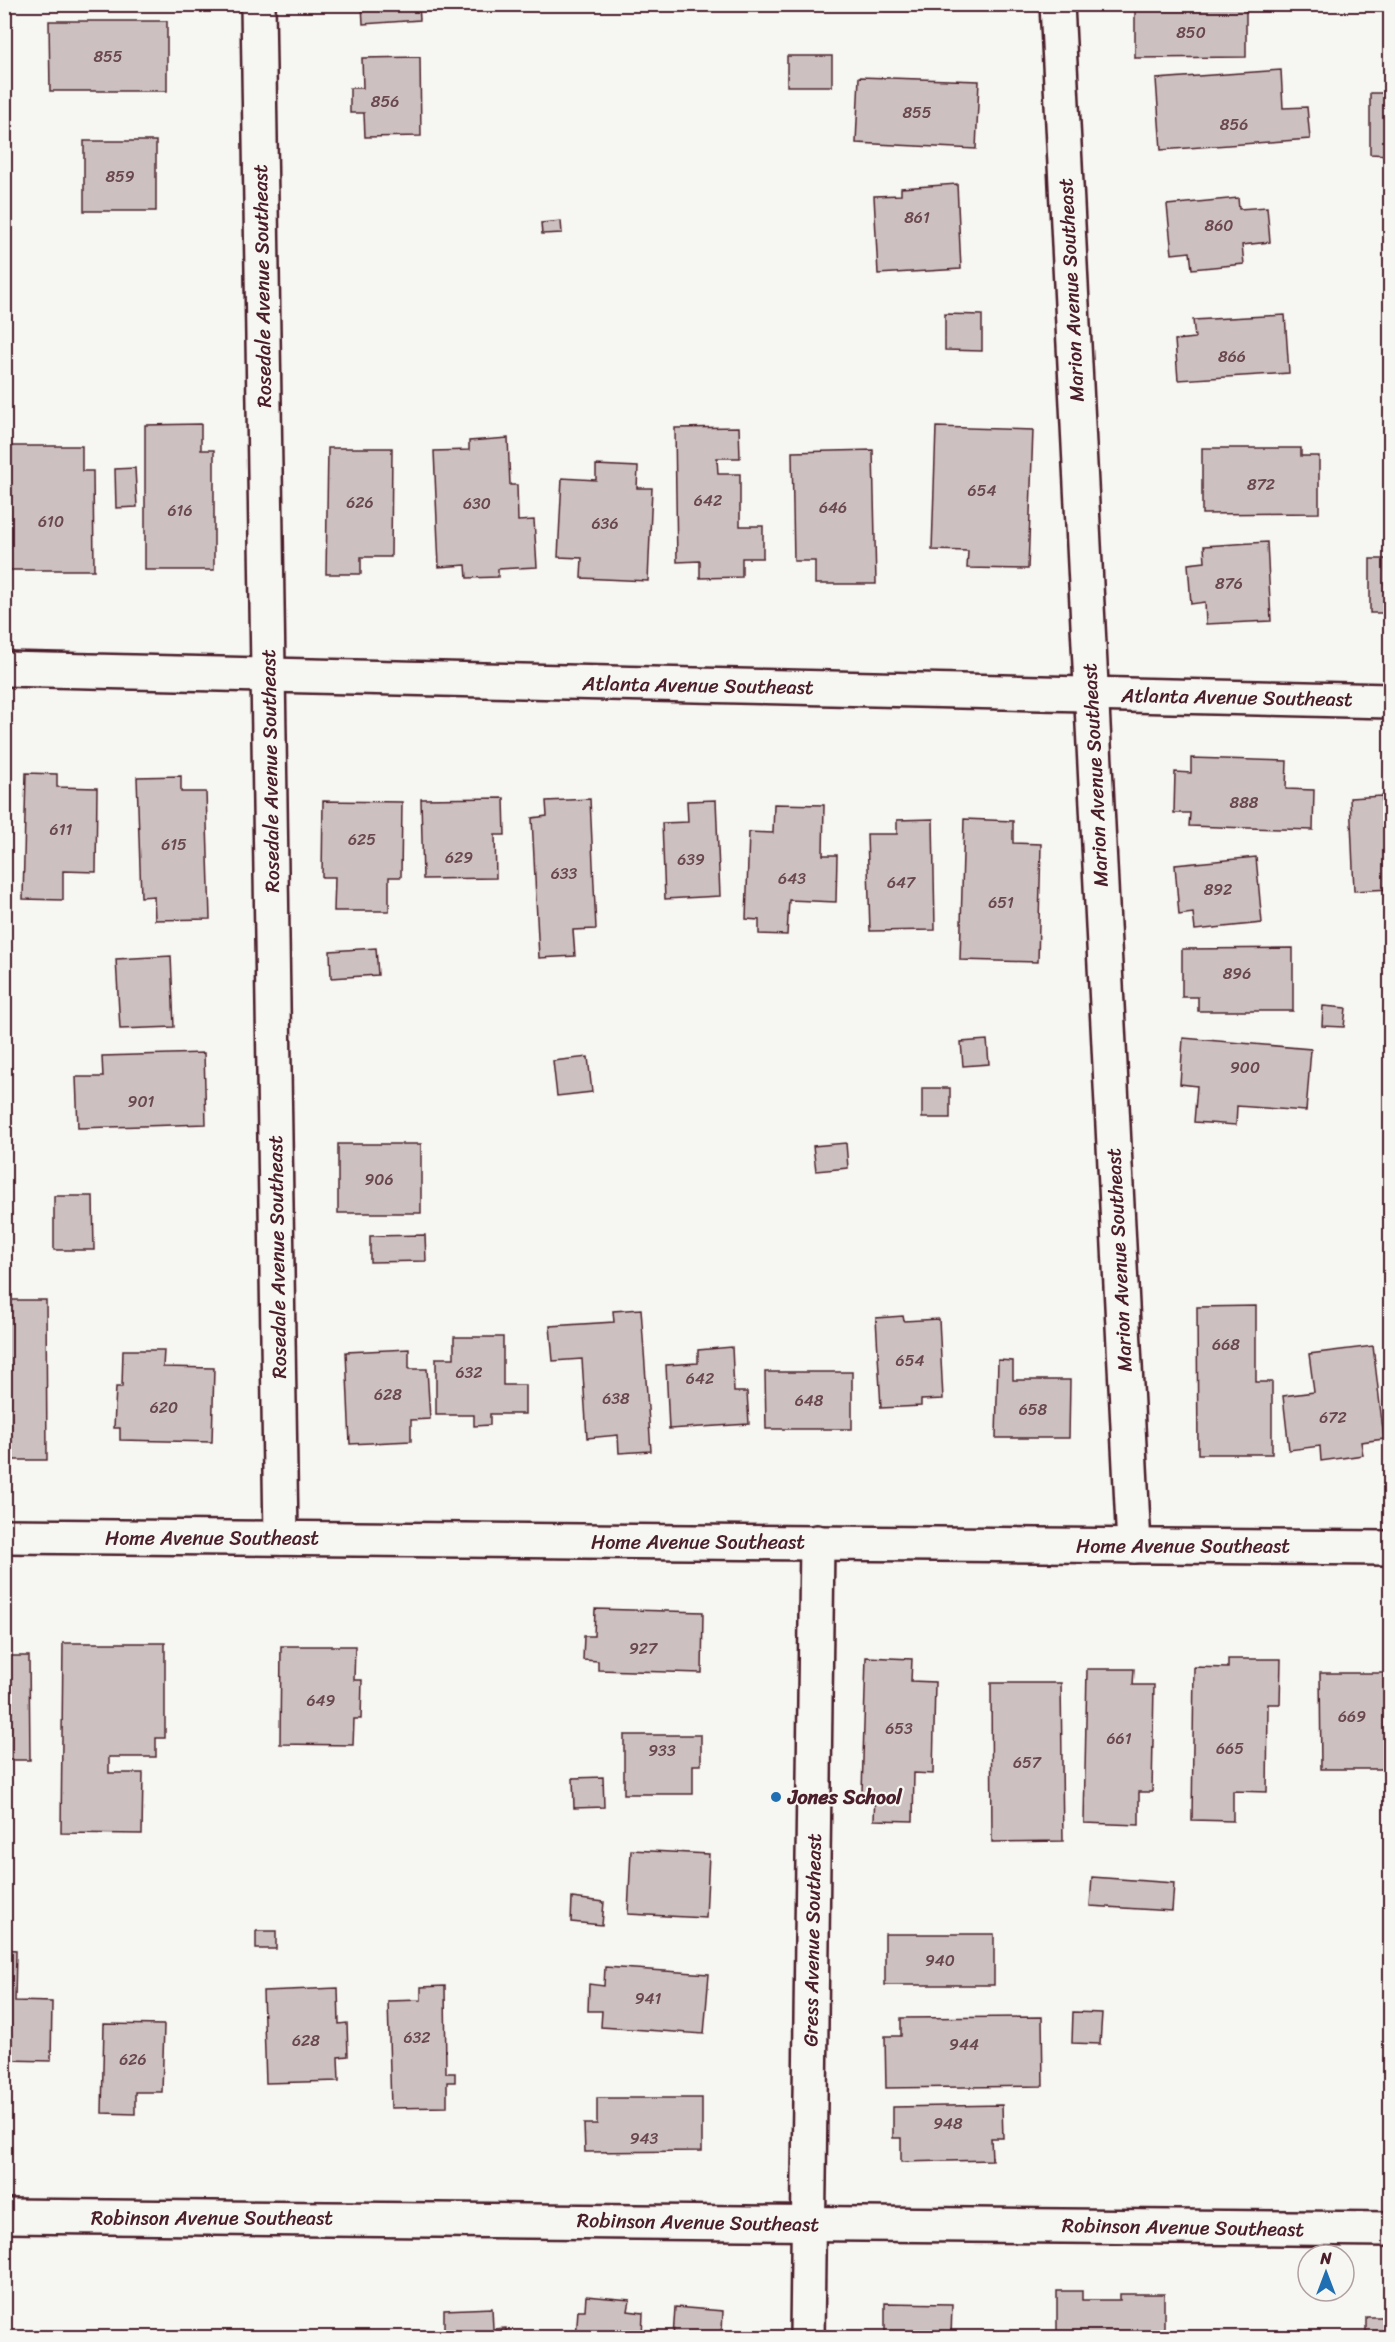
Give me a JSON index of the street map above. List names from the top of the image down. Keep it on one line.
{"streets":{"street":["Rosedale Avenue Southeast","Marion Avenue Southeast","Atlanta Avenue Southeast","Home Avenue Southeast","Gress Avenue Southeast","Robinson Avenue Southeast"]},"crossings":[["Rosedale Avenue Southeast","Atlanta Avenue Southeast"],["Rosedale Avenue Southeast","Home Avenue Southeast"],["Marion Avenue Southeast","Atlanta Avenue Southeast"],["Marion Avenue Southeast","Home Avenue Southeast"],["Home Avenue Southeast","Gress Avenue Southeast"],["Gress Avenue Southeast","Robinson Avenue Southeast"]],"places":["Jones School"],"house_numbers":["850","855","856","855","856","859","861","860","866","872","654","642","626","630","646","616","610","636","876","888","611","625","615","629","639","633","643","647","892","651","896","900","901","906","668","654","632","642","628","638","648","620","658","672","927","649","669","653","661","665","933","657","940","941","632","628","944","626","948","943"],"north":"top"}
